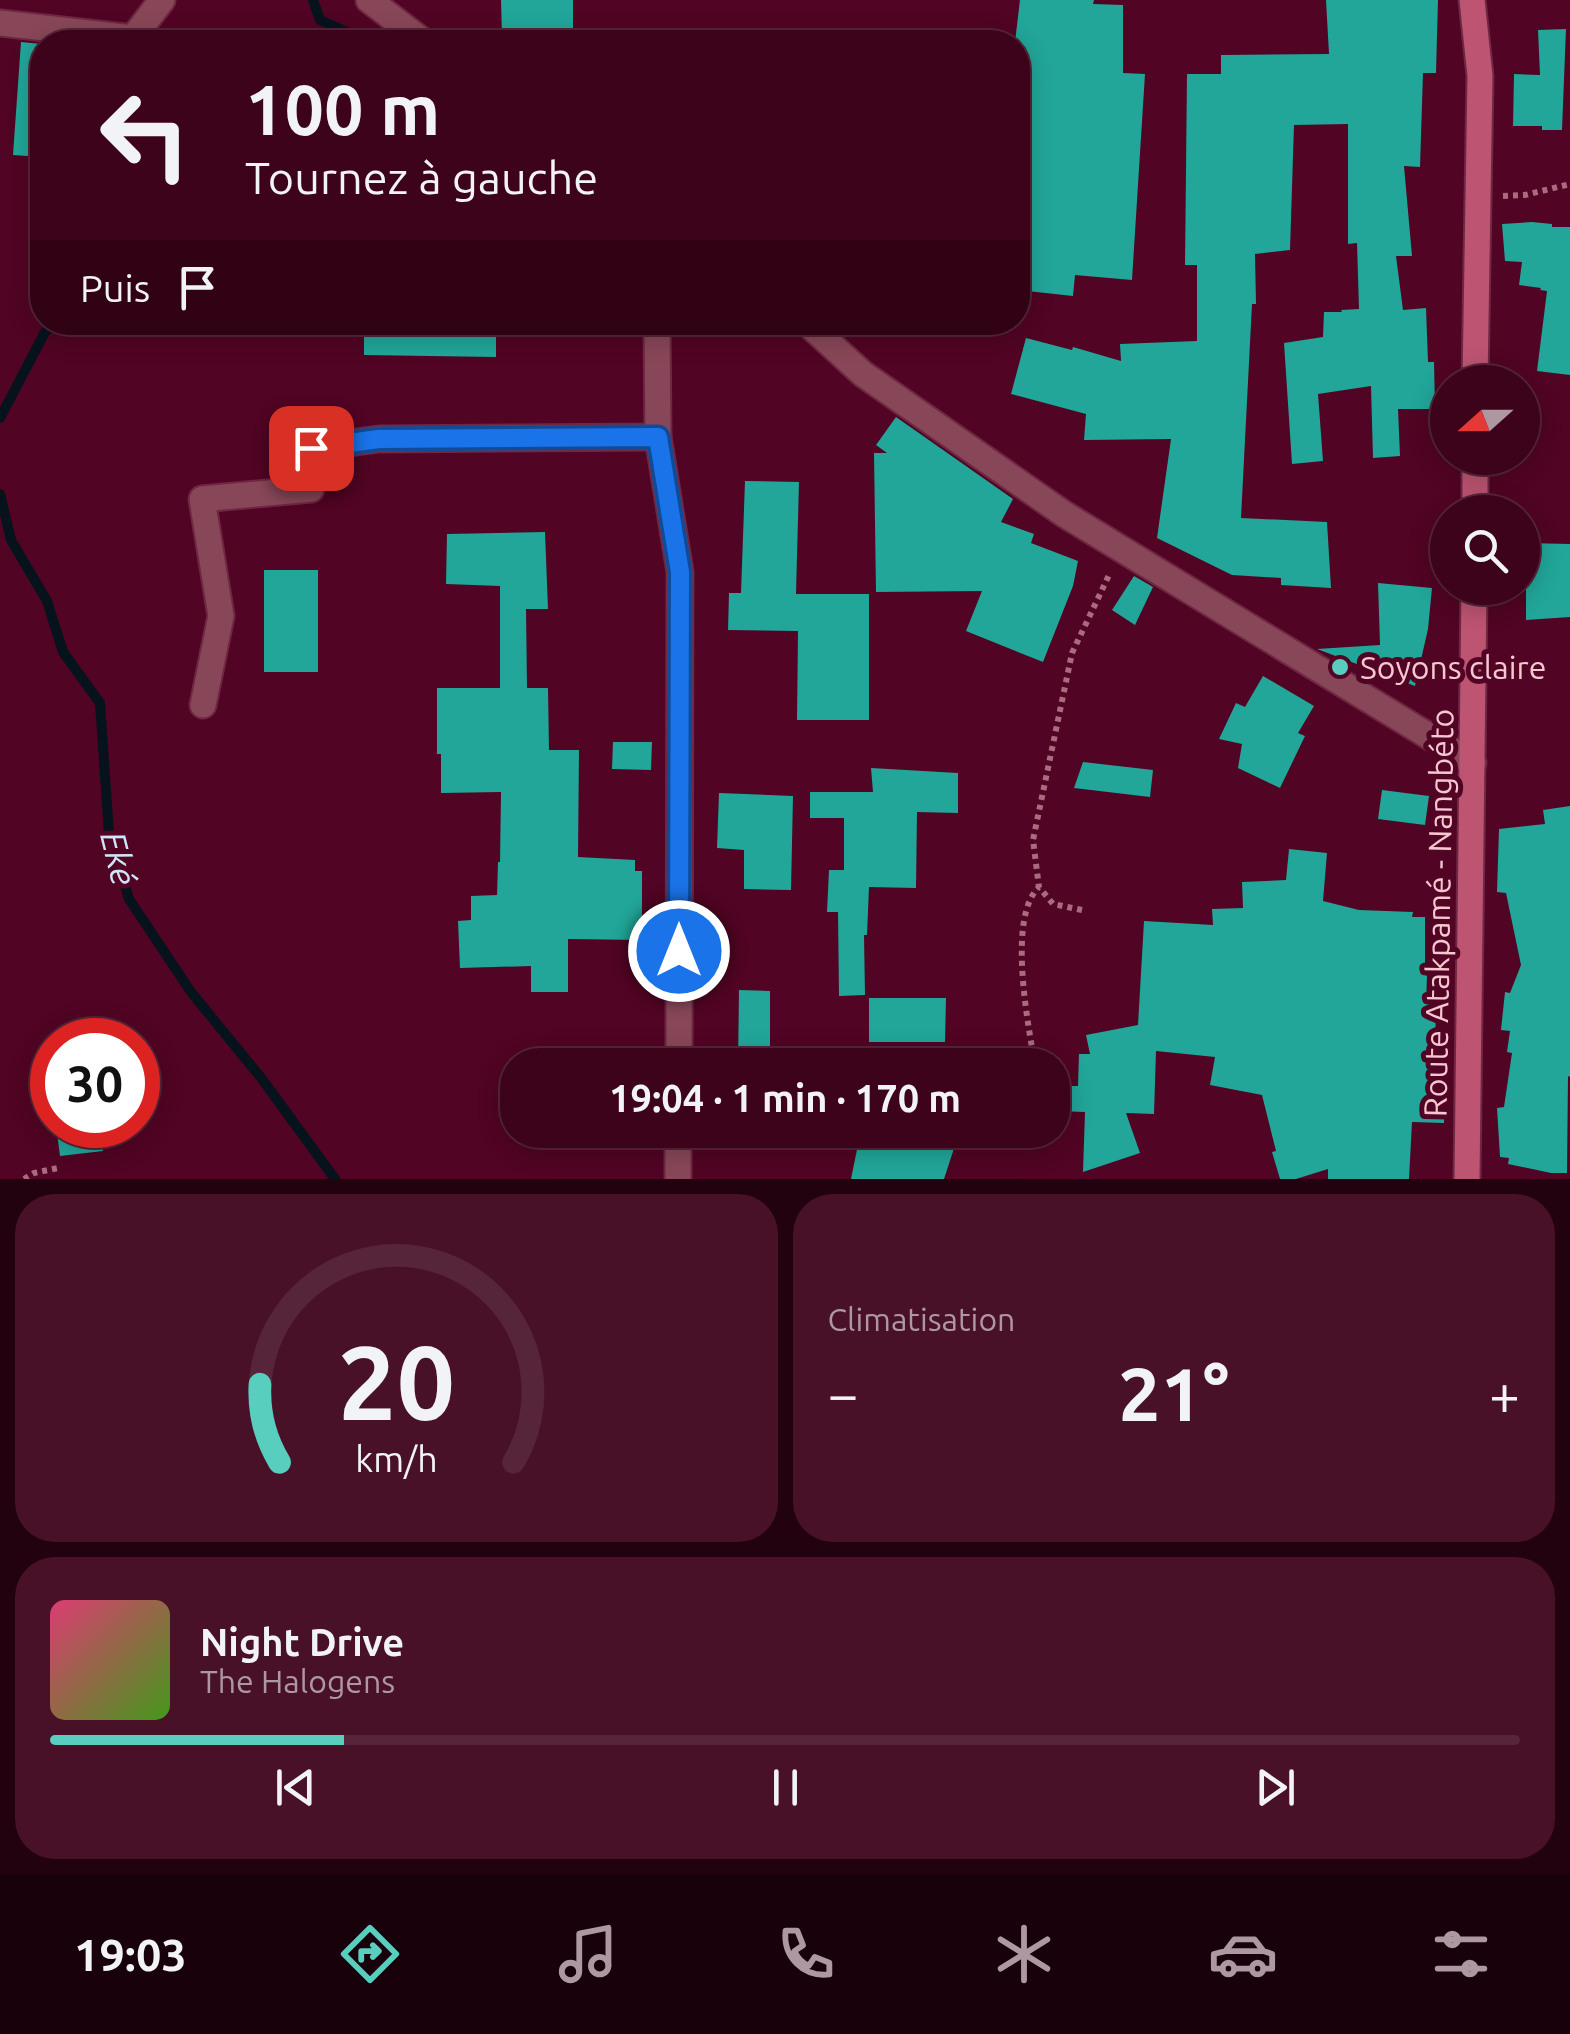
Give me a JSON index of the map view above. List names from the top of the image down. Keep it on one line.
{"streets":{"main road":["Route Atakpamé - Nangbéto"]},"water":["Eké"],"places":["Soyons claire"],"north":"left","page":{"turn":["100 m","Tournez à gauche"],"then":"Puis","limit":"30","trip":"19:04 · 1 min · 170 m","tile":"Climatisation","heat":["−","21°","+"],"song":["Night Drive","The Halogens"],"tabs":"19:03","gauge":["20","km/h"]}}
